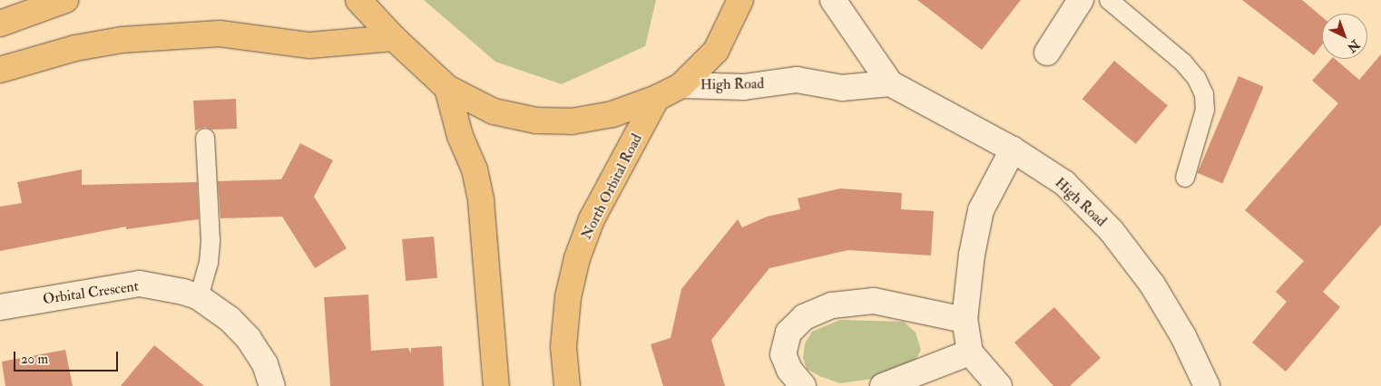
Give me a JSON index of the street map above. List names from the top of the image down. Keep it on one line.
{"streets":{"highway":["North Orbital Road"],"street":["High Road","Orbital Crescent"]},"scale_bar":"20 m","north":"bottom right"}
